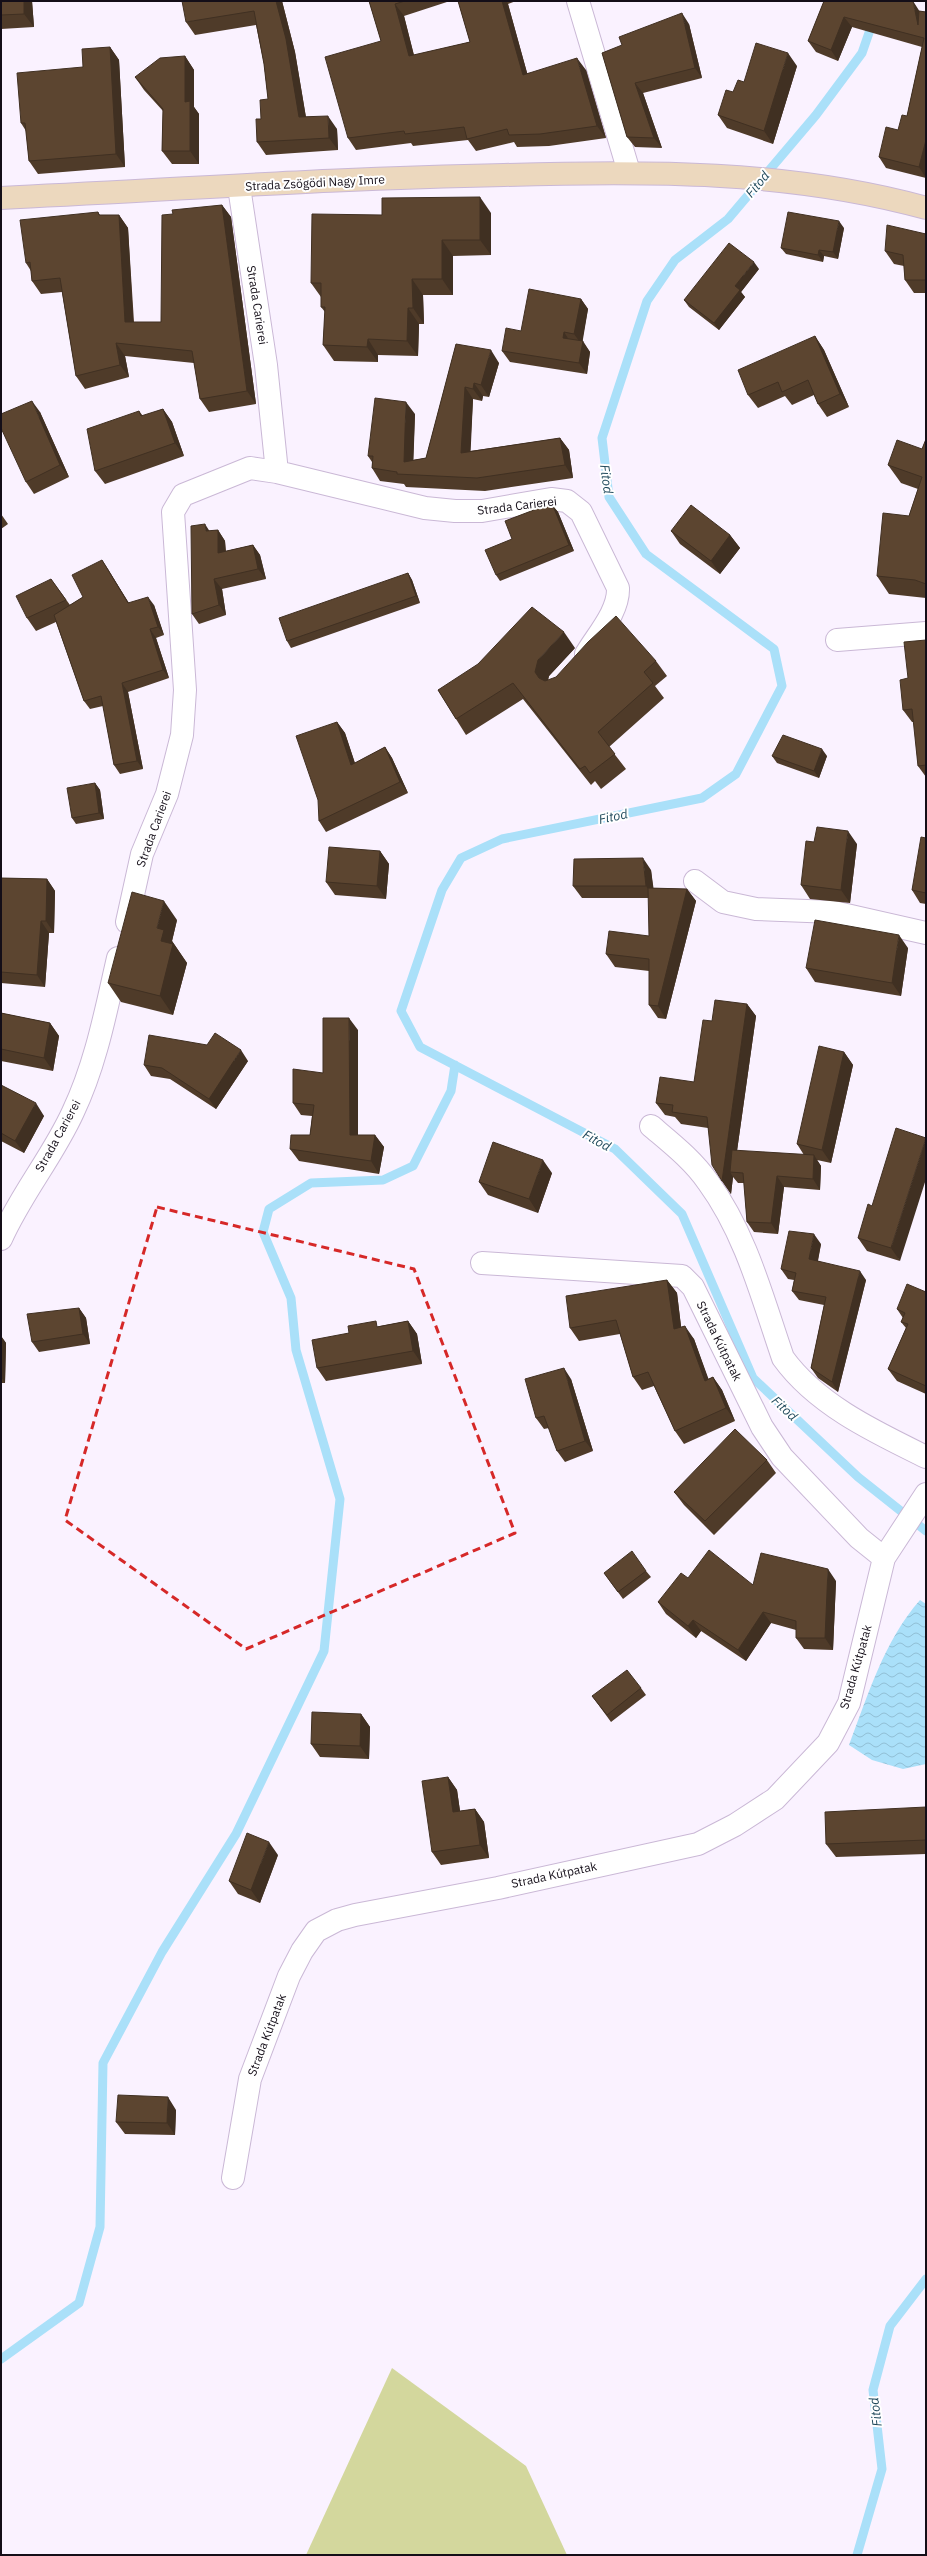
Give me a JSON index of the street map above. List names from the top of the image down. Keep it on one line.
{"streets":{"main road":["Strada Zsögödi Nagy Imre"],"street":["Strada Carierei","Strada Kútpatak"]},"crossings":[["Strada Zsögödi Nagy Imre","Strada Carierei"]],"water":["Fitod"]}
